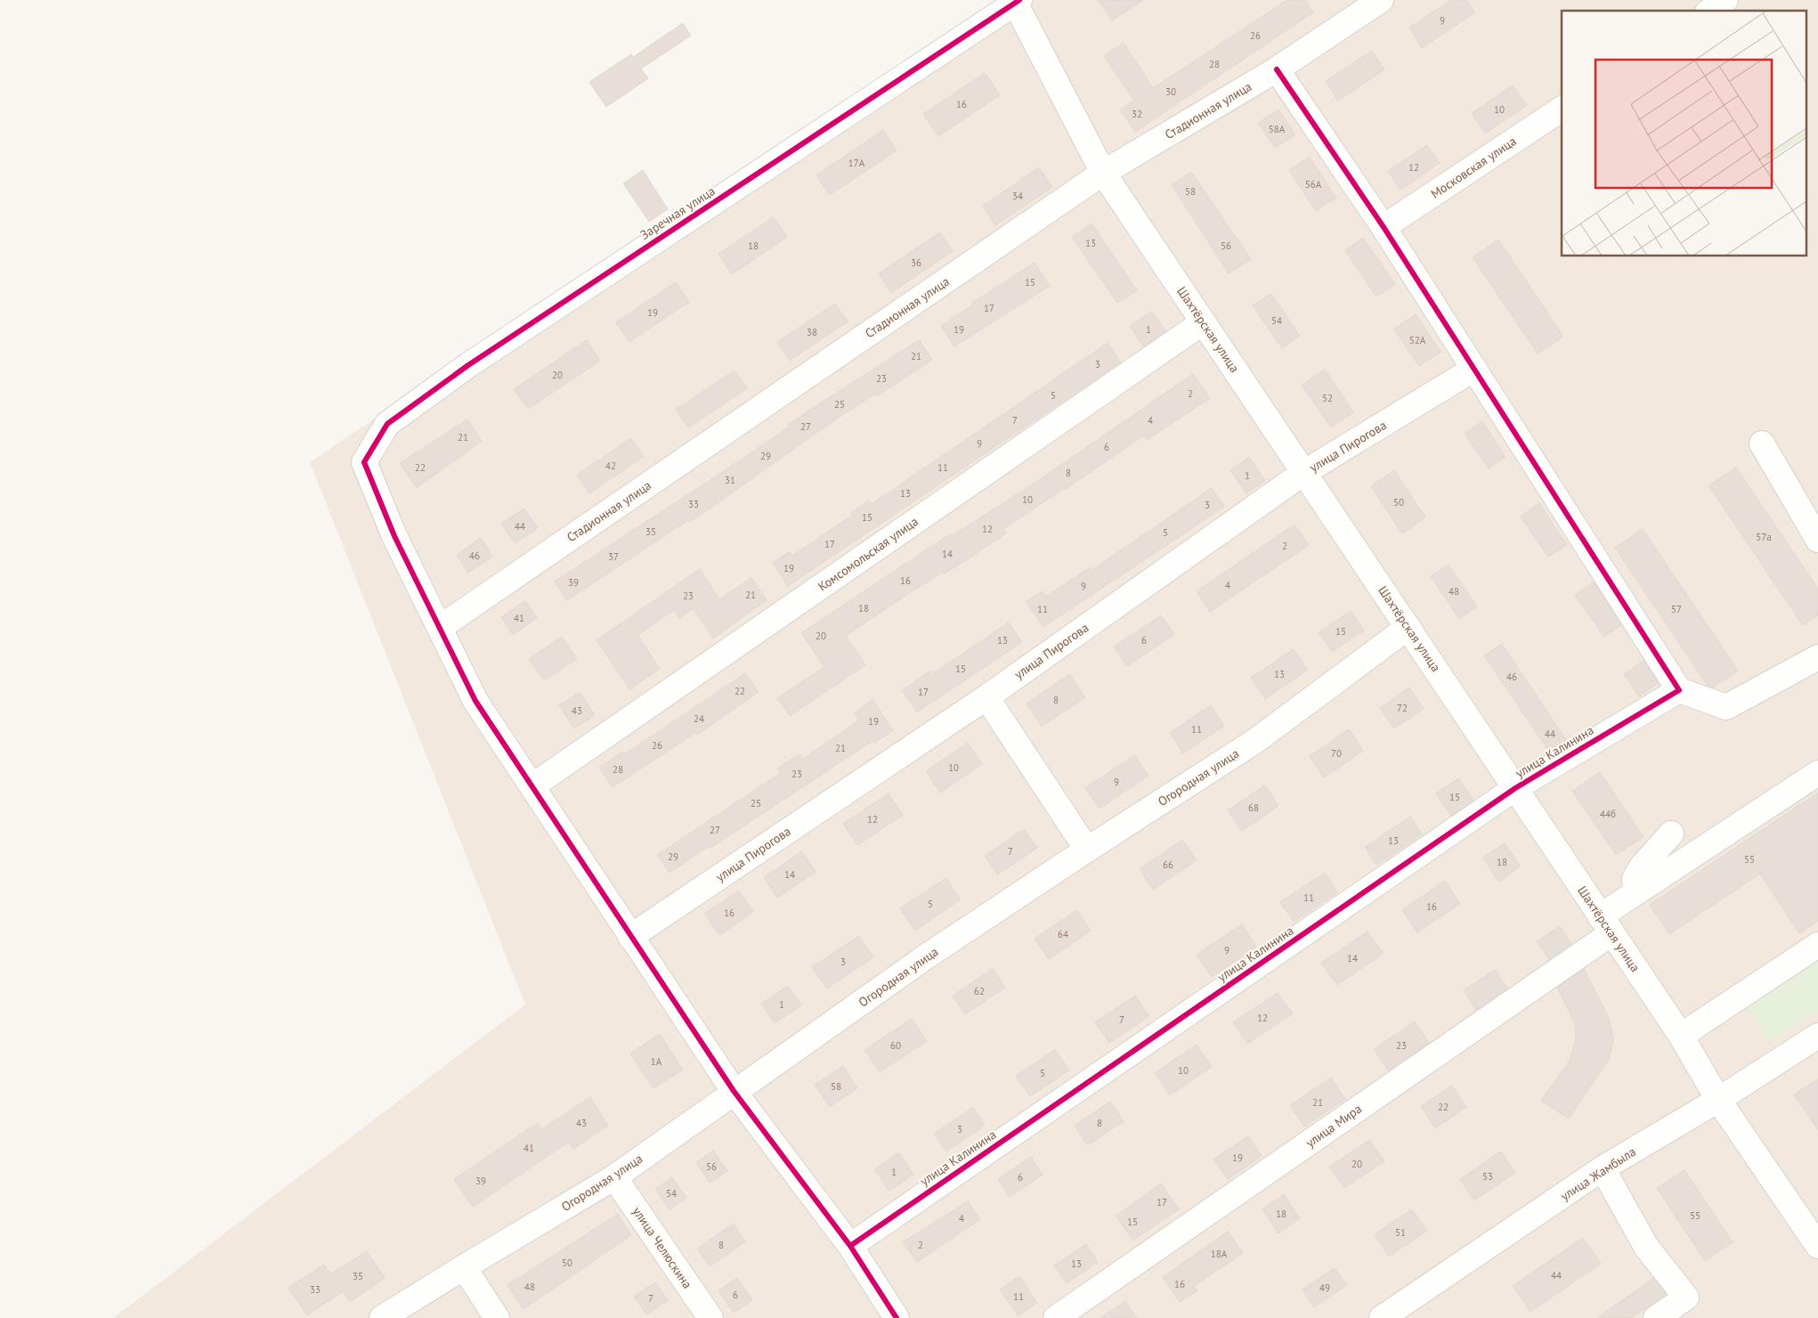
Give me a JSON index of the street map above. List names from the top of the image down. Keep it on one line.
{"streets":{"street":["Стадионная улица","Московская улица","Заречная улица","Шахтёрская улица","улица Пирогова","Комсомольская улица","улица Калинина","Огородная улица","улица Мира","улица Жамбыла","улица Челюскина"]},"crossings":[["Стадионная улица","Заречная улица"],["Стадионная улица","Шахтёрская улица"],["Заречная улица","Шахтёрская улица"],["Шахтёрская улица","улица Пирогова"],["Шахтёрская улица","Комсомольская улица"],["Шахтёрская улица","улица Калинина"],["Шахтёрская улица","Огородная улица"],["Шахтёрская улица","улица Мира"],["Шахтёрская улица","улица Жамбыла"],["Огородная улица","улица Челюскина"]],"house_numbers":["9","26","28","30","16","10","32","58А","17А","12","56А","58","34","13","18","56","36","15","17","19","54","19","1","38","52А","21","3","20","23","2","5","52","25","7","4","27","21","9","6","29","42","22","11","8","1","31","13","10","50","33","3","15","44","12","35","5","57а","17","2","14","46","37","19","16","39","4","9","48","21","23","18","11","57","41","15","20","13","6","15","13","46","22","17","8","72","43","24","19","11","44","26","21","70","10","28","23","9","15","25","68","44б","12","27","13","7","29","55","18","66","14","11","5","16","16","64","9","14","3","62","1","12","7","60","23","1А","10","5","58","21","22","43","8","3","41","19","20","56","1","53","6","39","54","17","18","55","4","15","51","8","2","18А","50","13","44","35","16","48","49","33","6","11","7"]}
